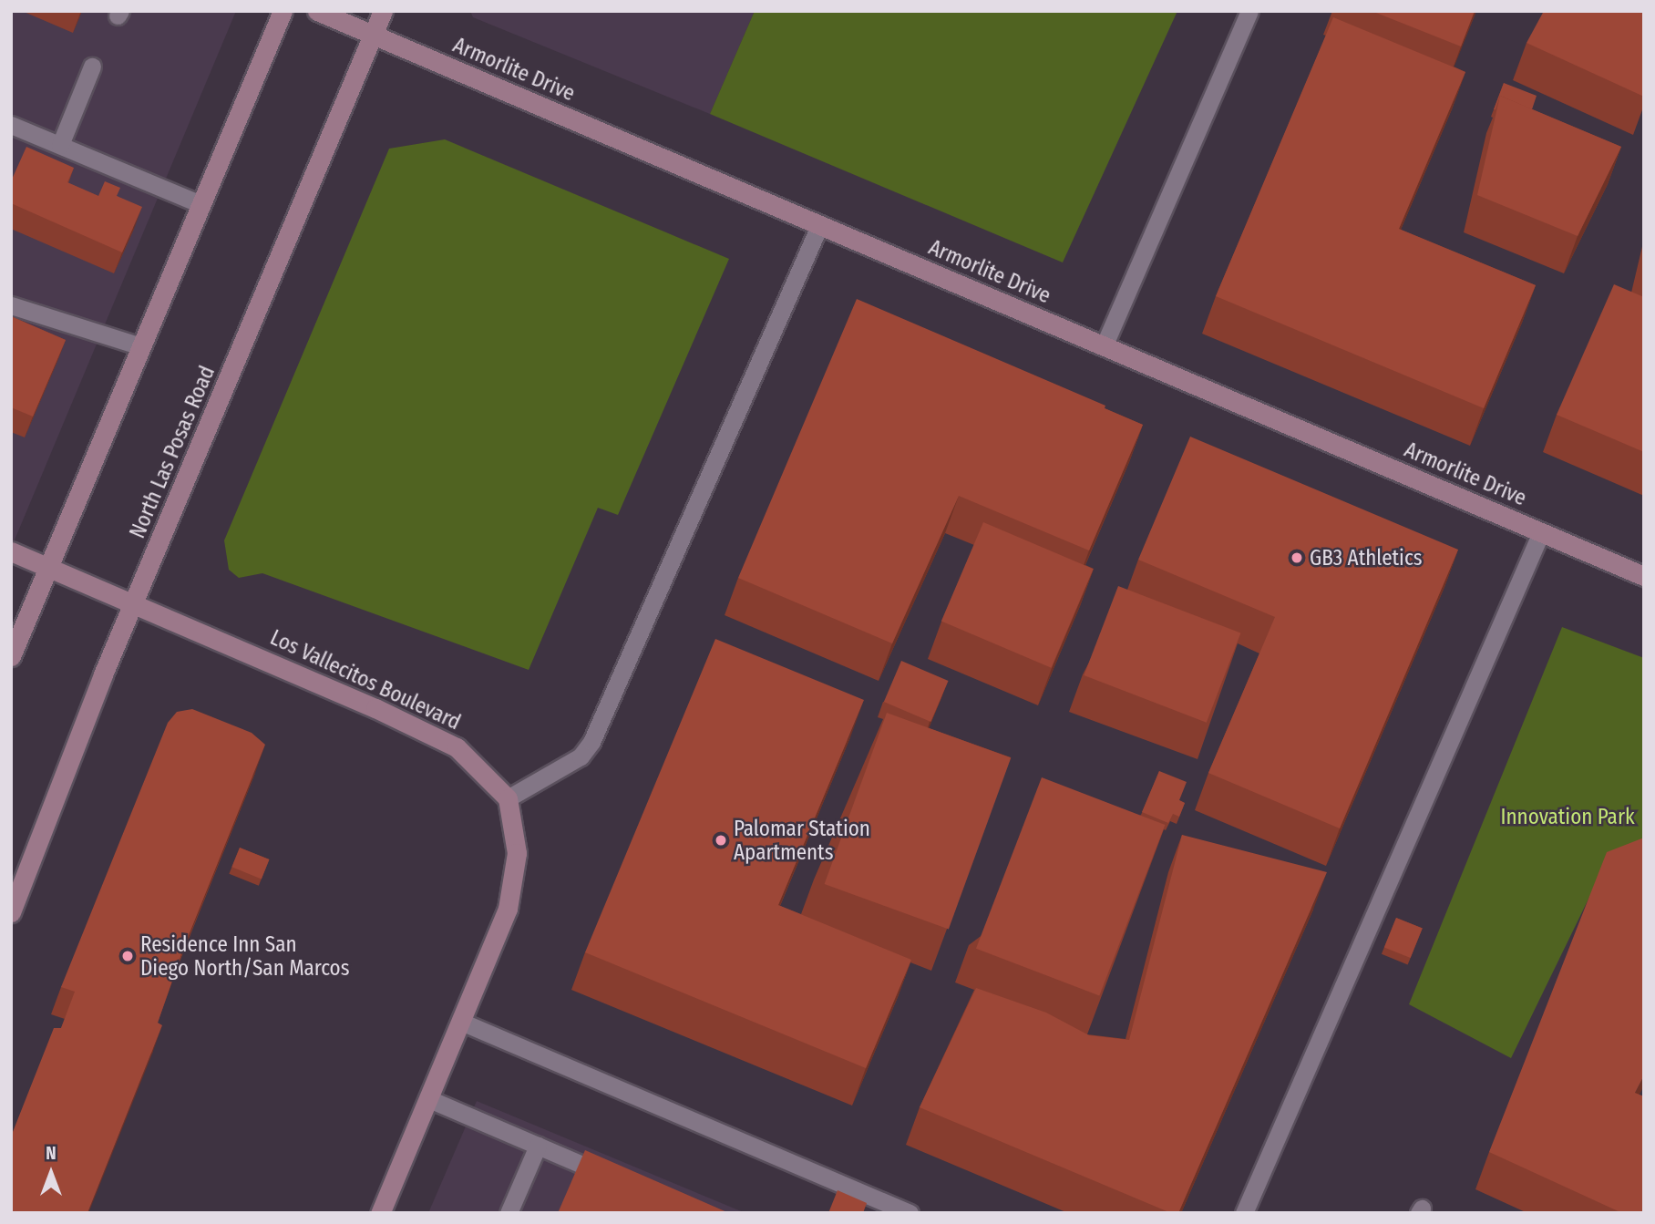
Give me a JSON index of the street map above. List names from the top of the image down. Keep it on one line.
{"streets":{"street":["Armorlite Drive","North Las Posas Road","Los Vallecitos Boulevard"]},"crossings":[["Armorlite Drive","North Las Posas Road"],["North Las Posas Road","Los Vallecitos Boulevard"]],"parks":["Innovation Park"],"places":["GB3 Athletics","Palomar Station Apartments","Residence Inn San Diego North/San Marcos"],"north":"top"}
